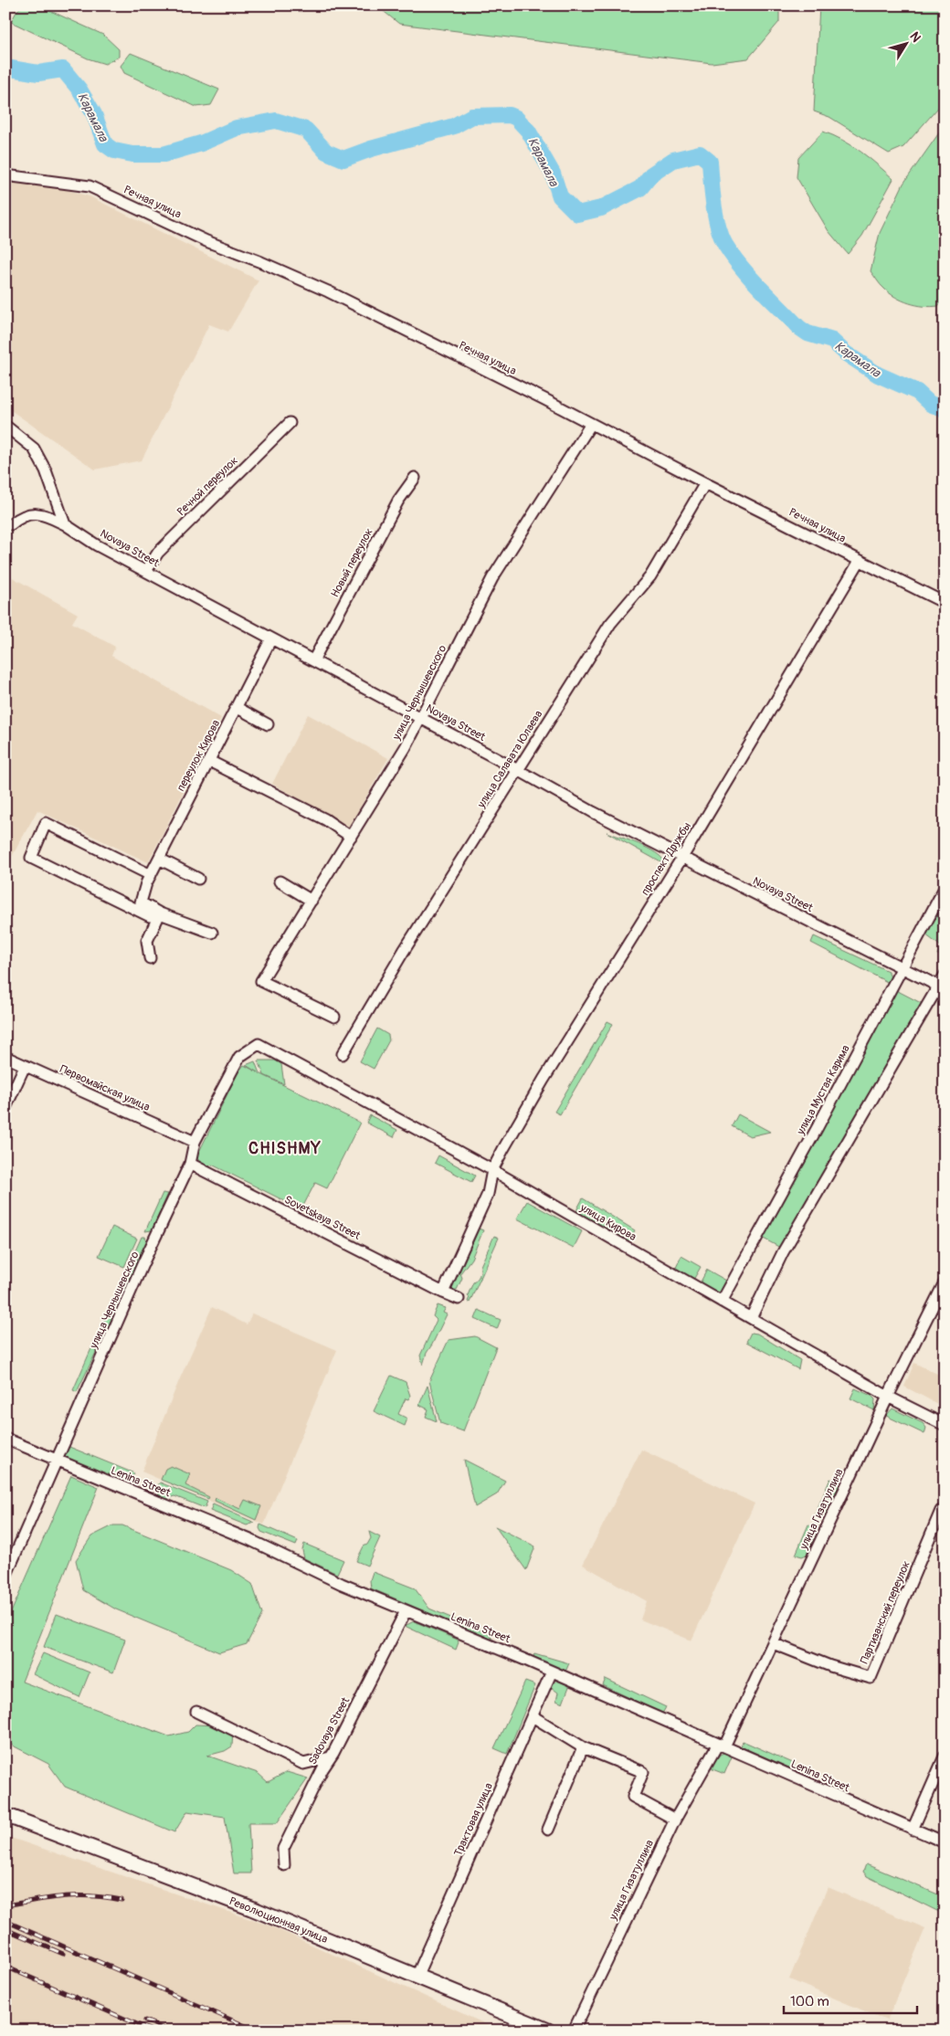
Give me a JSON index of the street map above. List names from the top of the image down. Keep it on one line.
{"streets":{"main road":["Революционная улица"],"street":["Речная улица","Речной переулок","Novaya Street","Новый переулок","улица Чернышевского","переулок Кирова","улица Салавата Юлаева","проспект Дружбы","Первомайская улица","улица Мустая Карима","Sovetskaya Street","улица Кирова","Lenina Street","улица Гизатуллина","Партизанский переулок","Sadovaya Street","Трактовая улица"]},"crossings":[["Речная улица","улица Чернышевского"],["Речная улица","улица Салавата Юлаева"],["Речная улица","проспект Дружбы"],["Речной переулок","Novaya Street"],["Novaya Street","Новый переулок"],["Novaya Street","улица Чернышевского"],["Novaya Street","переулок Кирова"],["Novaya Street","улица Салавата Юлаева"],["Novaya Street","проспект Дружбы"],["Novaya Street","улица Мустая Карима"],["улица Чернышевского","Первомайская улица"],["улица Чернышевского","Sovetskaya Street"],["улица Чернышевского","улица Кирова"],["улица Чернышевского","Lenina Street"],["проспект Дружбы","Sovetskaya Street"],["проспект Дружбы","улица Кирова"],["улица Мустая Карима","улица Кирова"],["улица Кирова","улица Гизатуллина"],["Lenina Street","улица Гизатуллина"],["Lenina Street","Sadovaya Street"],["Lenina Street","Трактовая улица"],["улица Гизатуллина","Партизанский переулок"],["Трактовая улица","Революционная улица"]],"districts":["CHISHMY"],"water":["Карамала"],"scale_bar":"100 m","north":"top right"}
